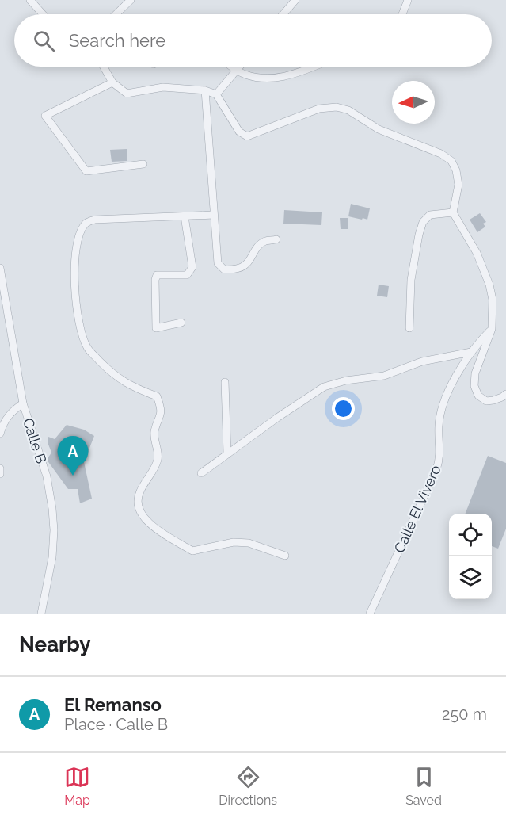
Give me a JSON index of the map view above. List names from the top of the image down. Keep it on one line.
{"streets":{"street":["Calle B","Calle El Vivero"]},"north":"left","page":{"search":"Search here","pins":"A","heading":"Nearby","list":[{"mark":"A","name":"El Remanso","note":"Place · Calle B","value":"250 m"}],"nav":["Map","Directions","Saved"]}}
